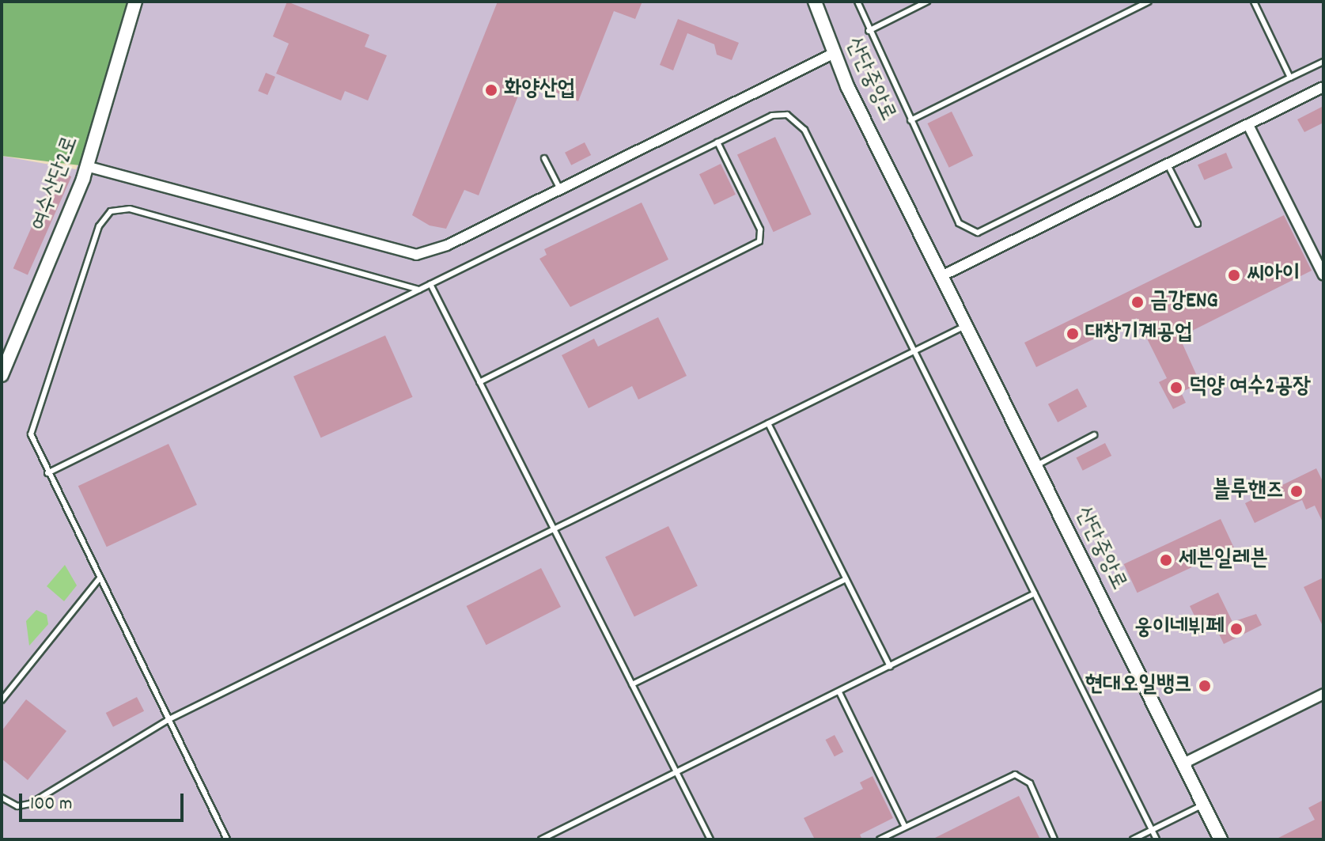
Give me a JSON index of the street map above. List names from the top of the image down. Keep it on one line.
{"streets":{"street":["산단중앙로","여수산단2로"]},"places":["화양산업","씨아이","금강ENG","대창기계공업","덕양 여수2공장","블루핸즈","세븐일레븐","웅이네뷔페","현대오일뱅크"],"scale_bar":"100 m"}
